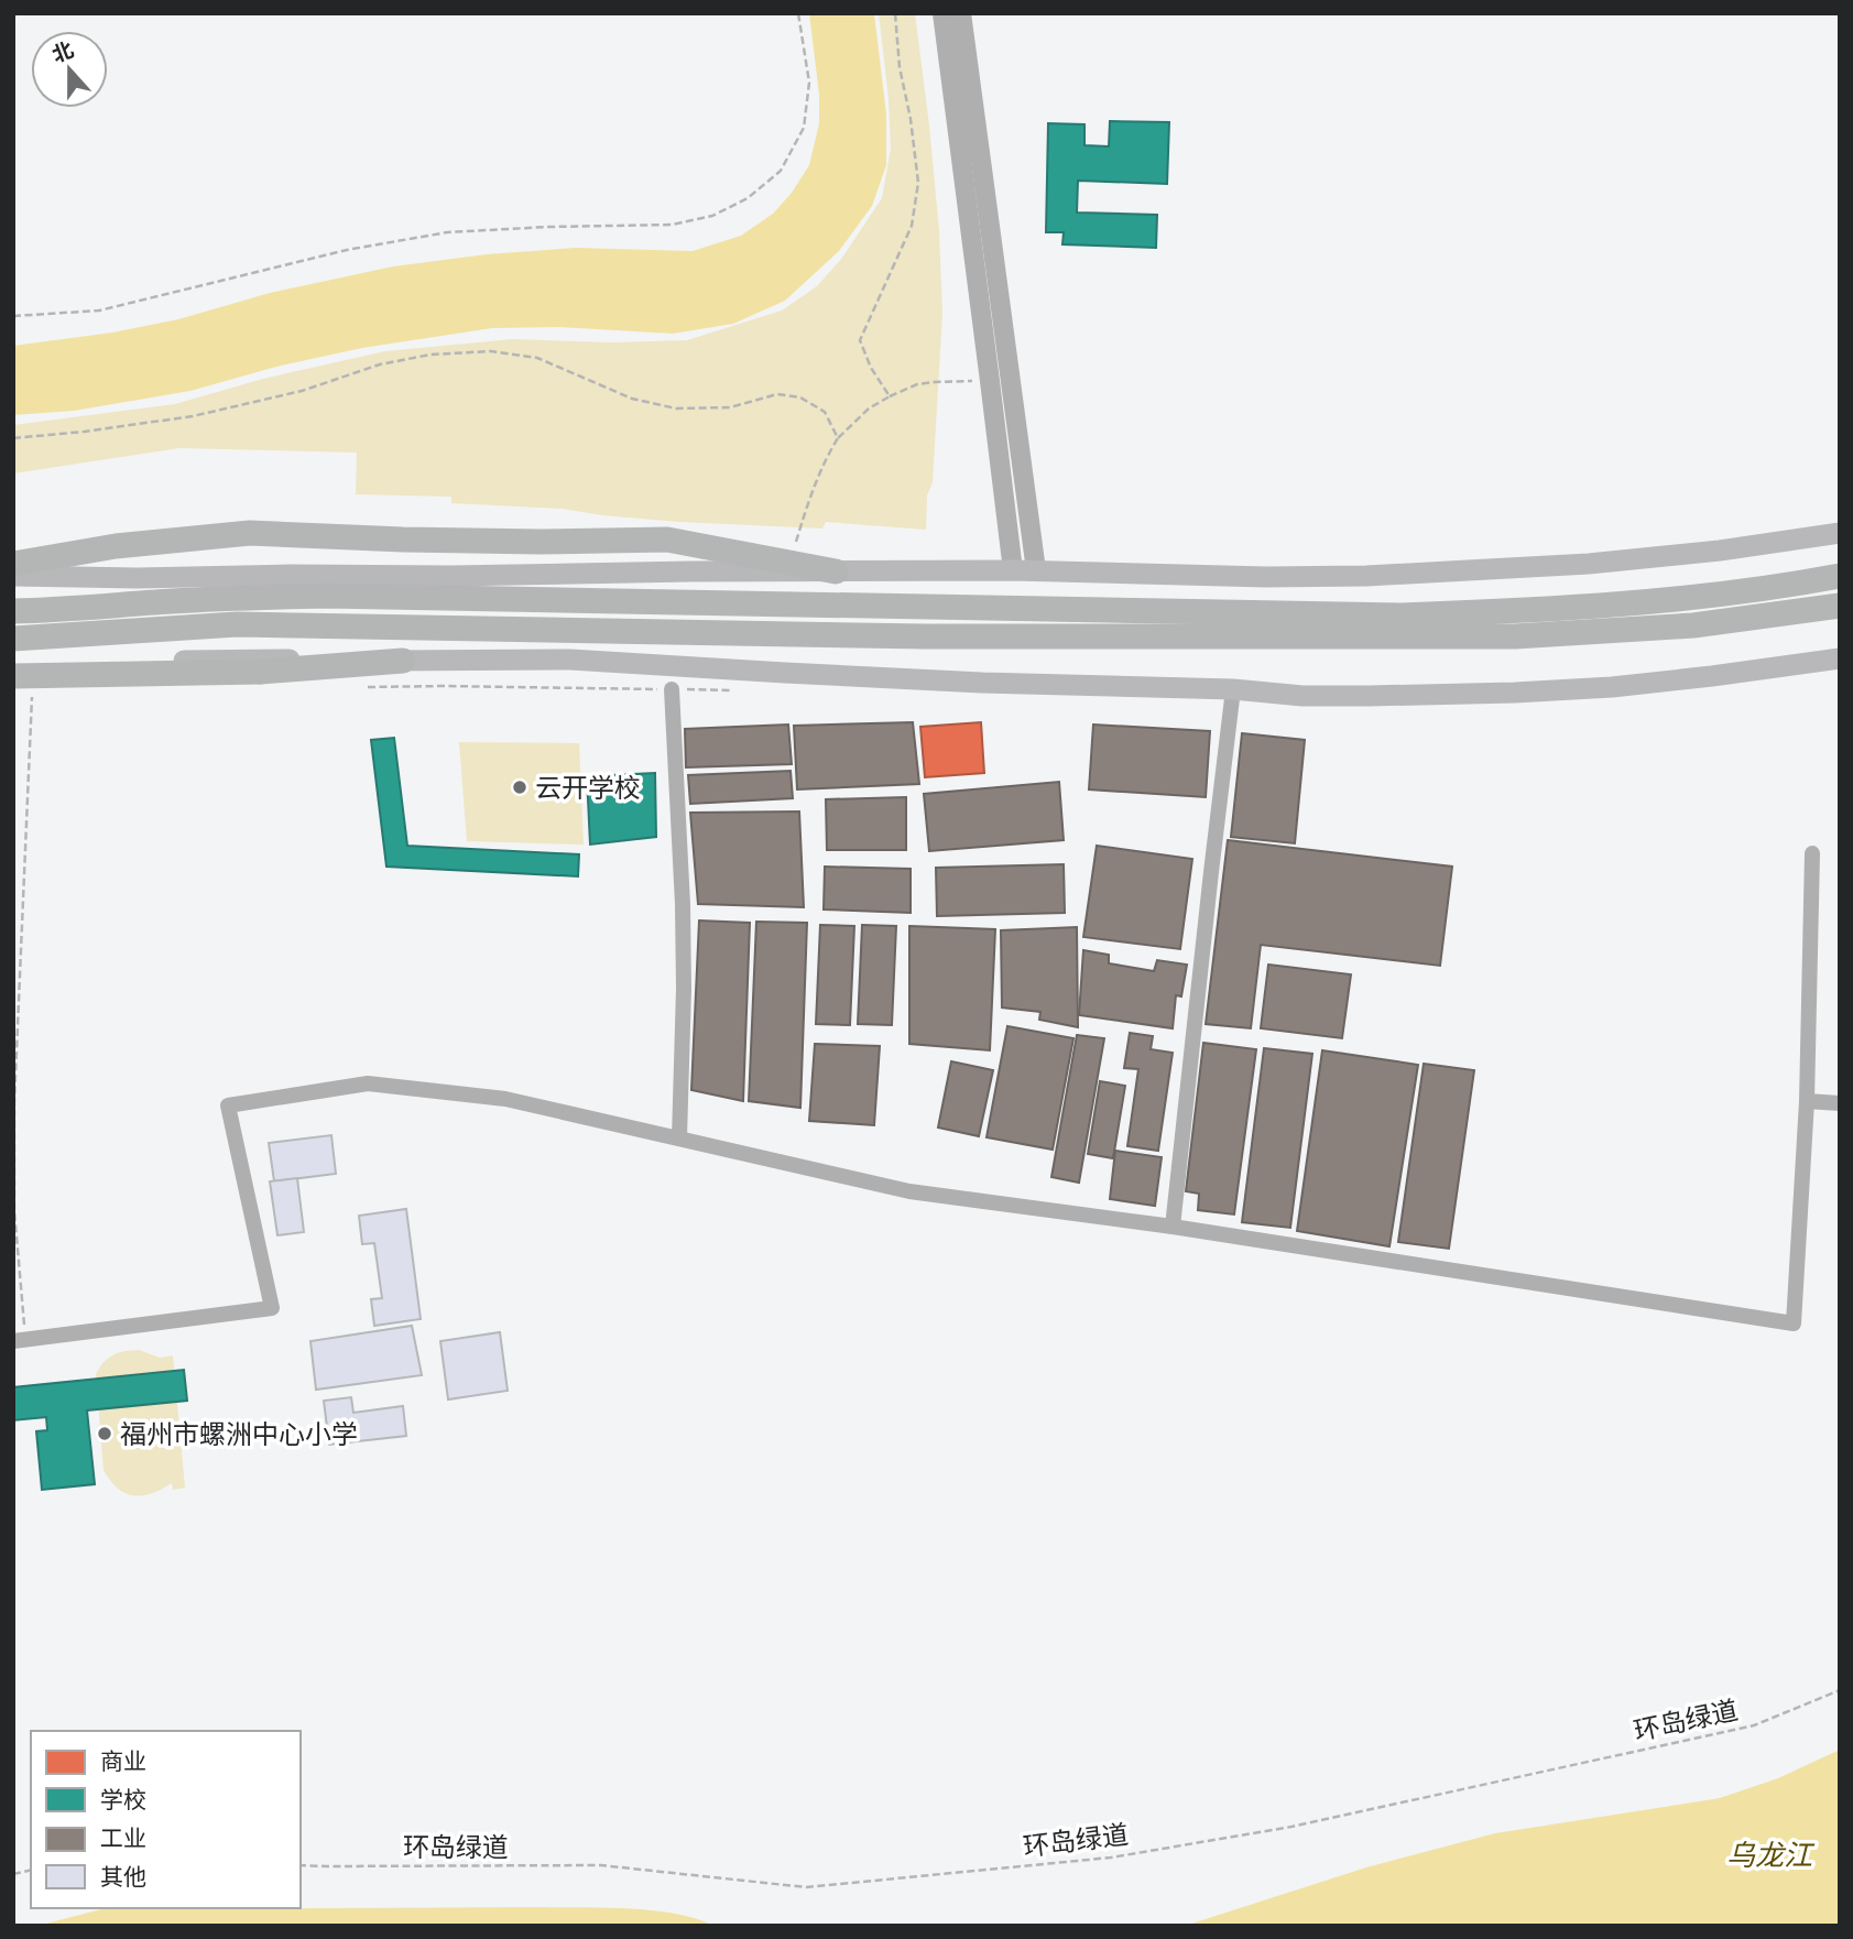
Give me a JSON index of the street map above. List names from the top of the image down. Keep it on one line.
{"streets":{"path":["环岛绿道"]},"water":["乌龙江"],"places":["云开学校","福州市螺洲中心小学"],"legend":["商业","学校","工业","其他"],"north":"top"}
